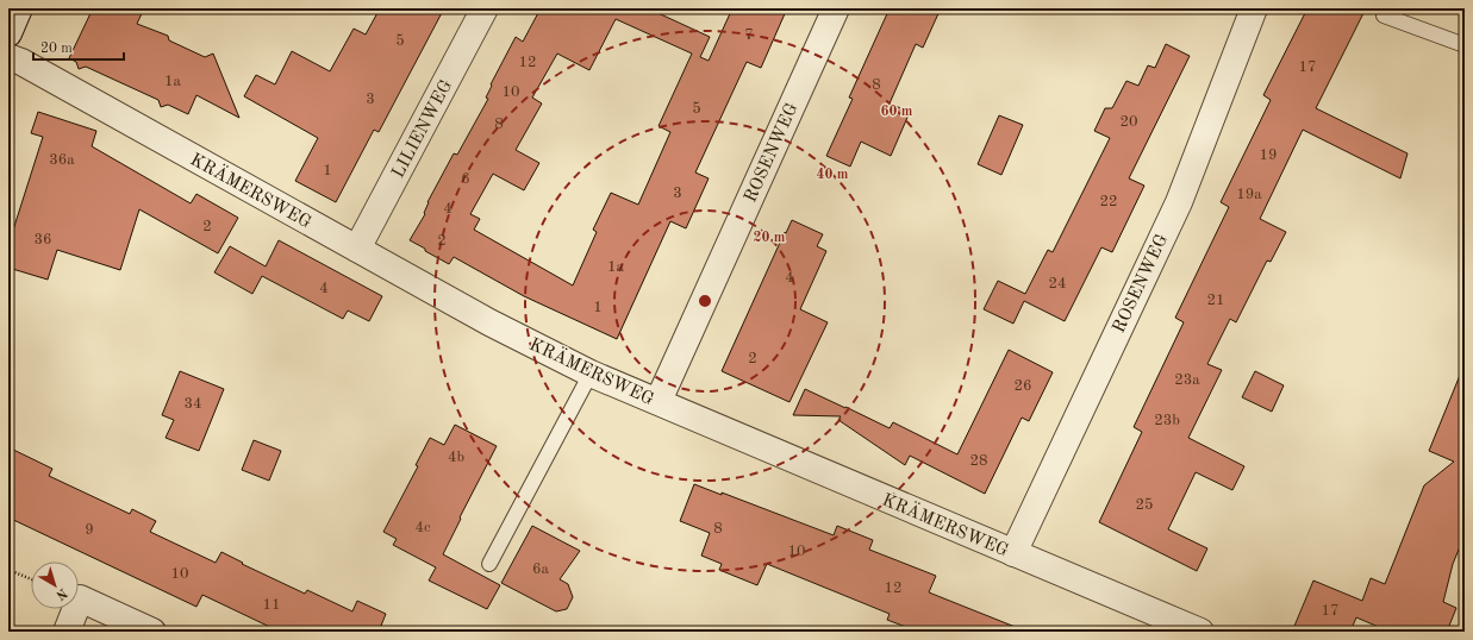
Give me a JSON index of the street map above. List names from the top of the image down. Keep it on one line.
{"streets":{"street":["LILIENWEG","ROSENWEG","KRÄMERSWEG"]},"crossings":[["LILIENWEG","KRÄMERSWEG"],["ROSENWEG","KRÄMERSWEG"]],"house_numbers":["7","5","12","17","1a","8","10","3","5","20","8","19","36a","1","6","3","19a","22","4","2","36","2","1a","4","24","4","21","1","2","23a","26","34","23b","4b","28","25","4c","8","9","10","6a","10","12","11","17"],"scale_bar":"20 m","north":"bottom right","rings":["60 m","40 m","20 m"]}
